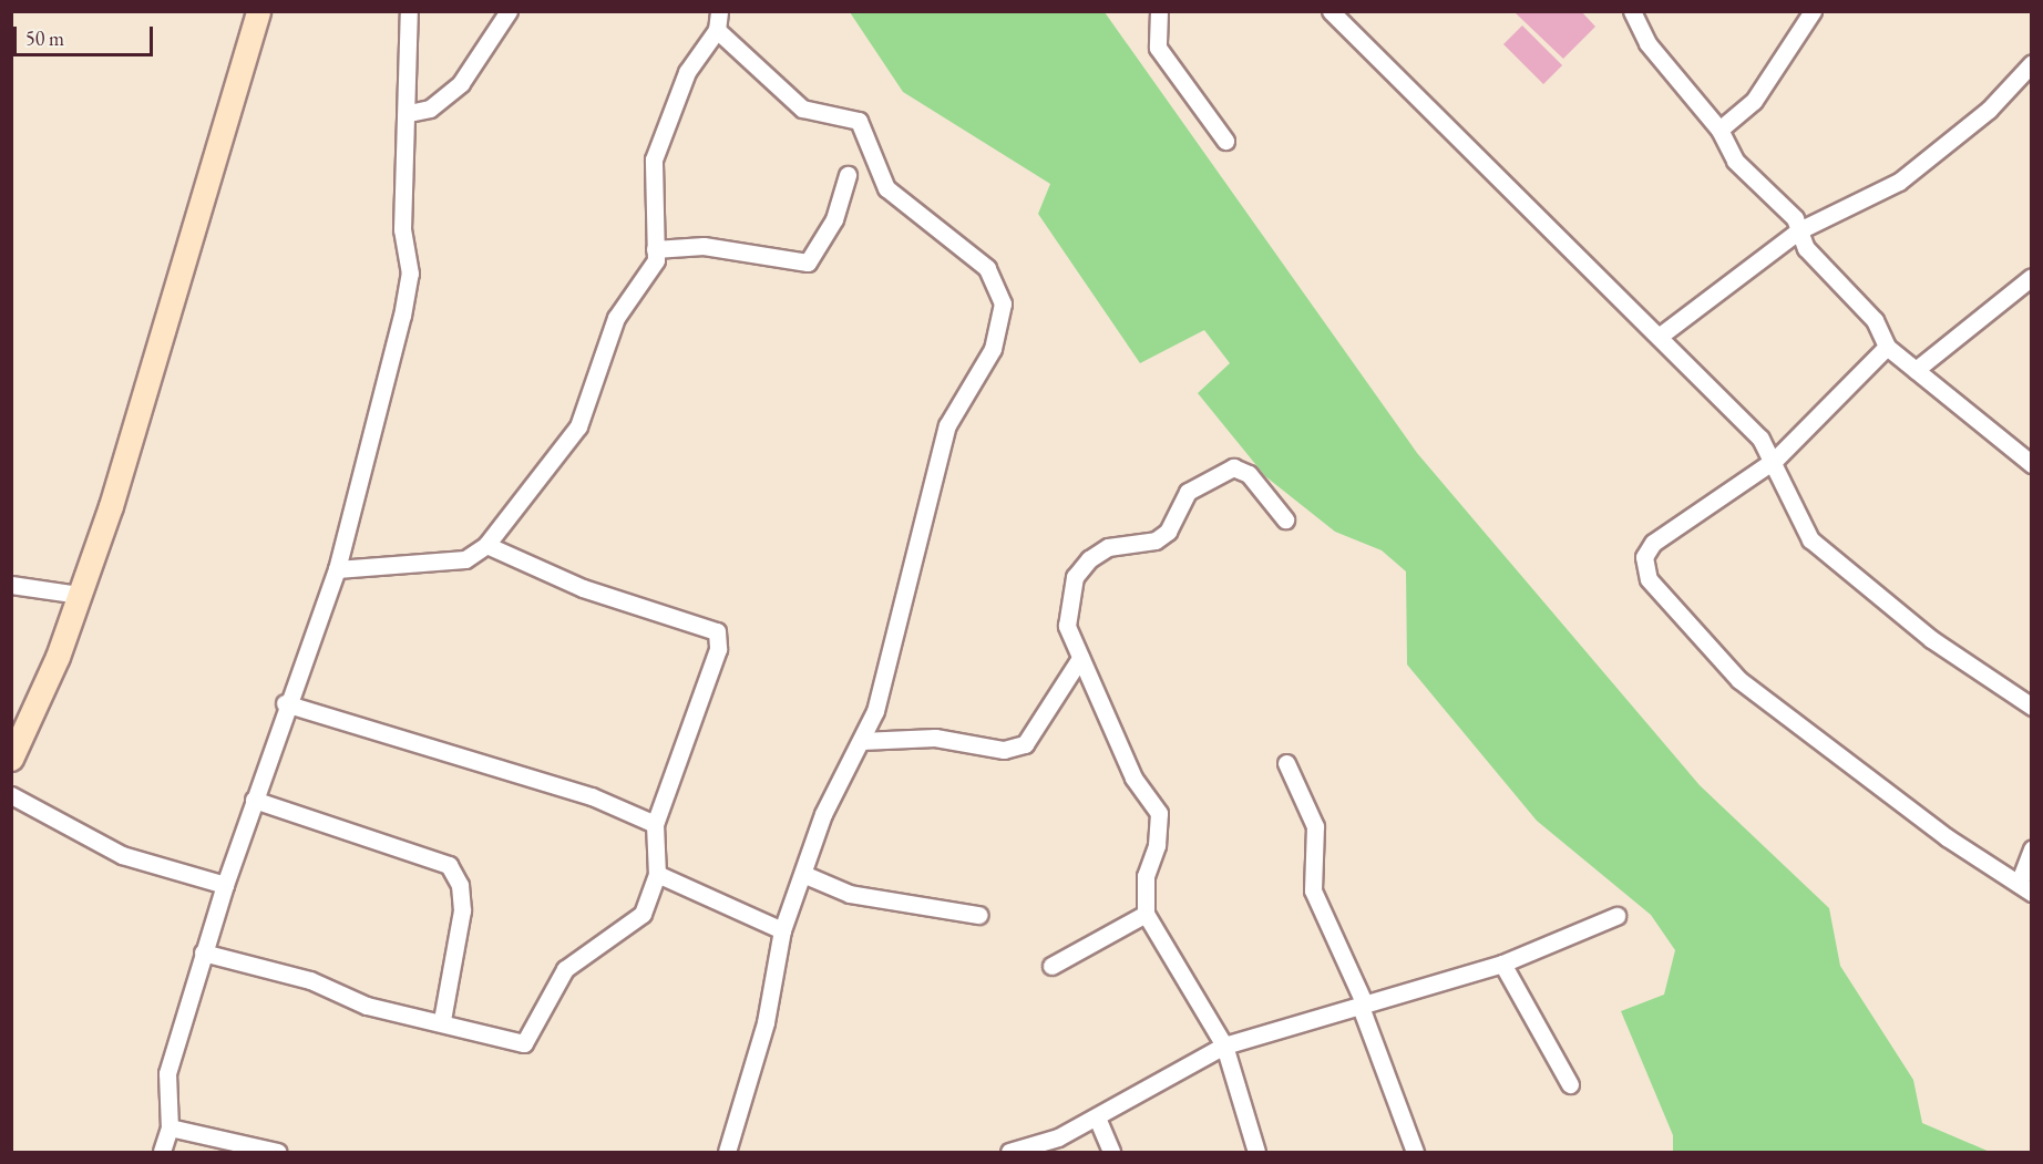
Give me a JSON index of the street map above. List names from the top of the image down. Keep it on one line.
{"scale_bar":"50 m"}
